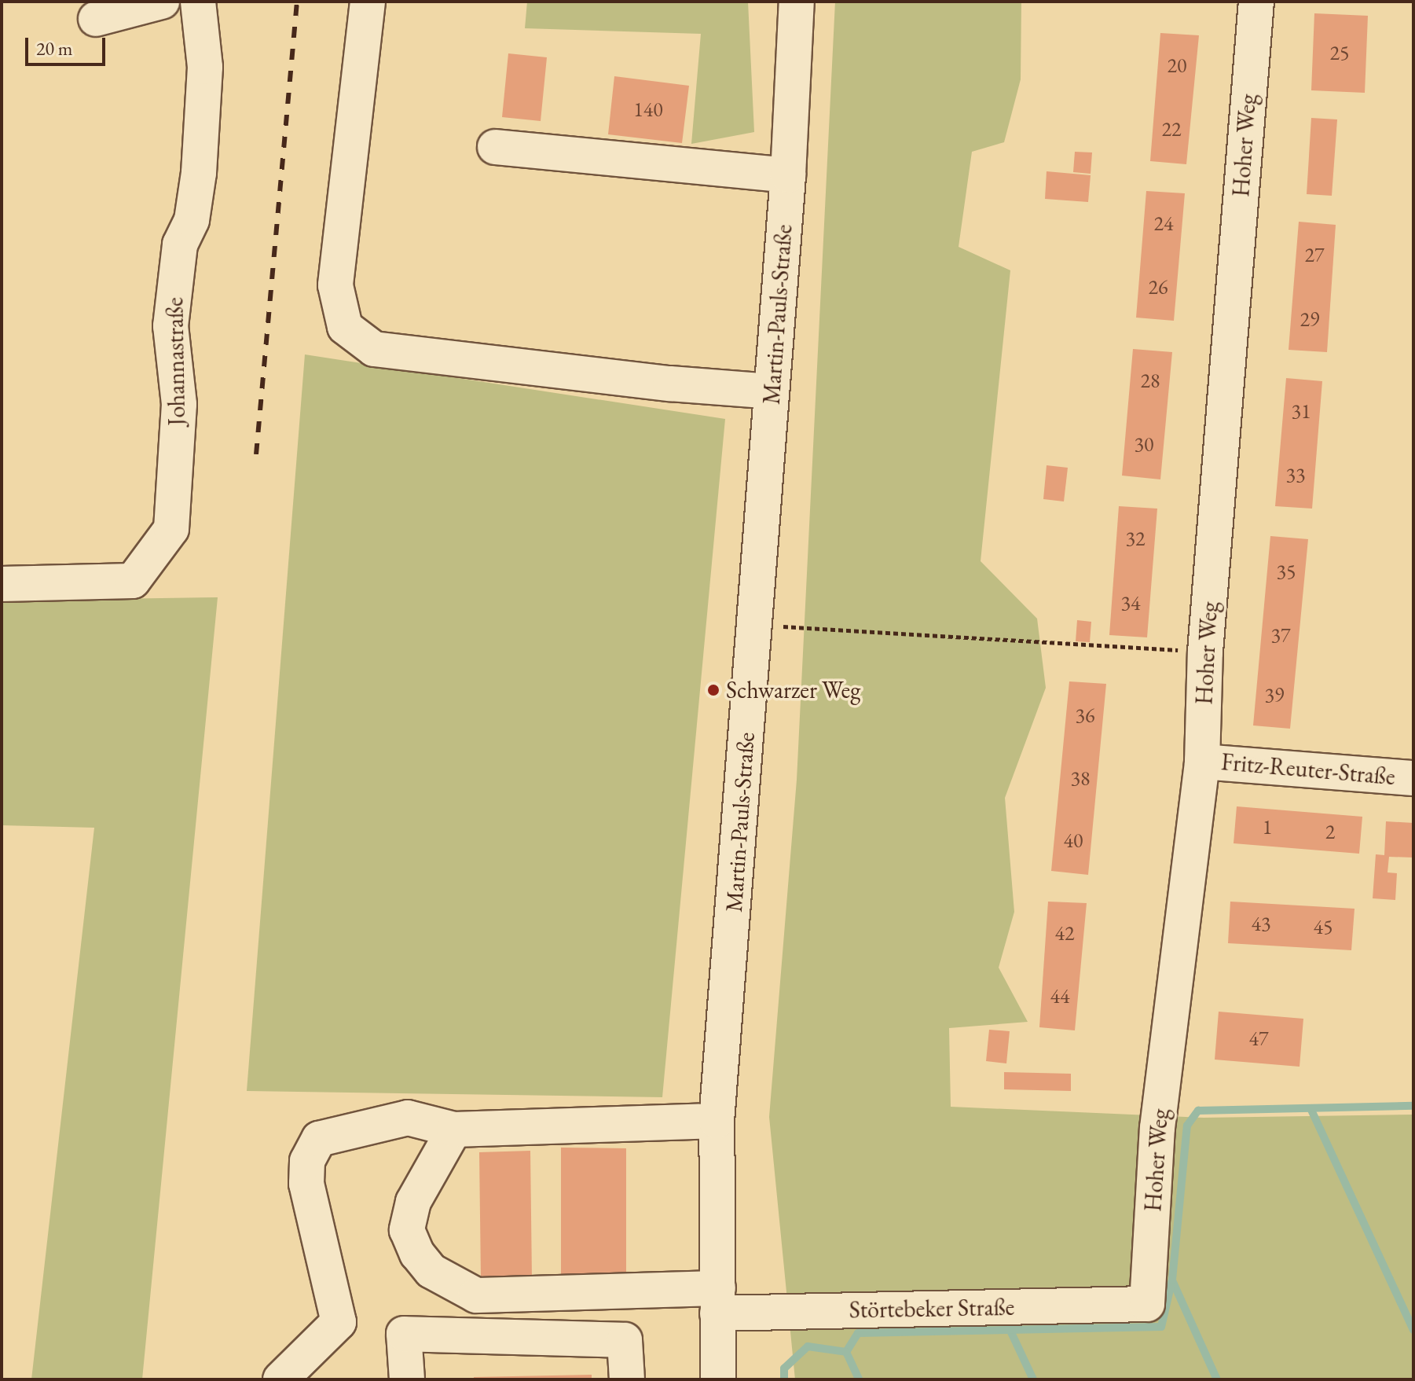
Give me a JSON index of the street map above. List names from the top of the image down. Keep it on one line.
{"streets":{"street":["Hoher Weg","Martin-Pauls-Straße","Johannastraße","Fritz-Reuter-Straße","Störtebeker Straße"]},"crossings":[["Hoher Weg","Fritz-Reuter-Straße"],["Hoher Weg","Störtebeker Straße"],["Martin-Pauls-Straße","Störtebeker Straße"]],"places":["Schwarzer Weg"],"house_numbers":["25","20","140","22","24","27","26","29","28","31","30","33","32","35","34","37","39","36","38","1","2","40","43","45","42","44","47"],"scale_bar":"20 m"}
